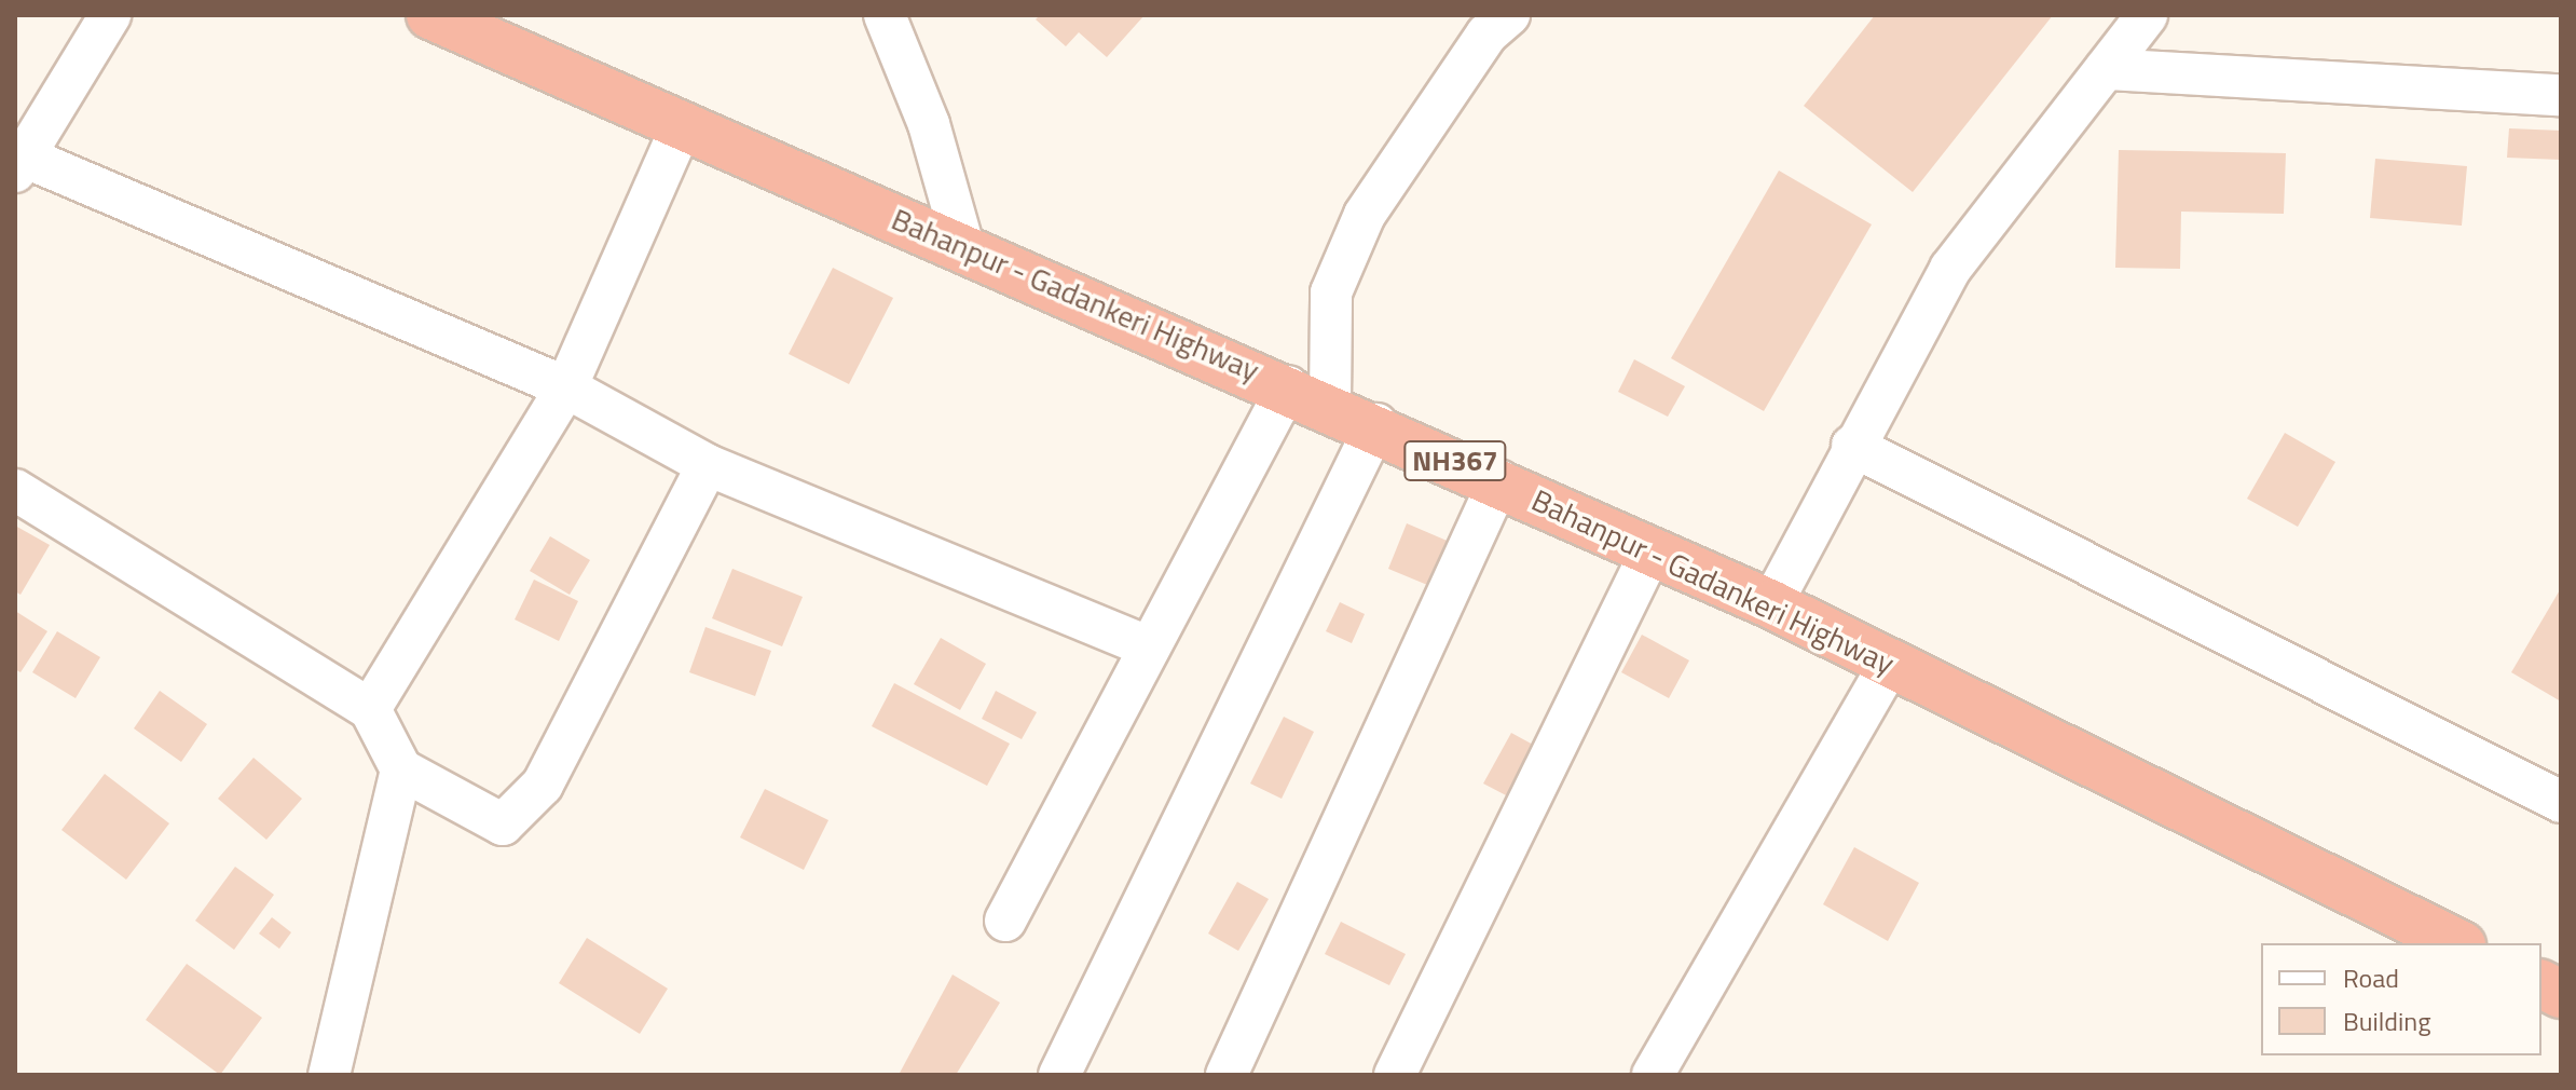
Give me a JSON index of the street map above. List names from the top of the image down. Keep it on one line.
{"streets":{"highway":["Bahanpur - Gadankeri Highway","NH367"]},"legend":["Road","Building"]}
